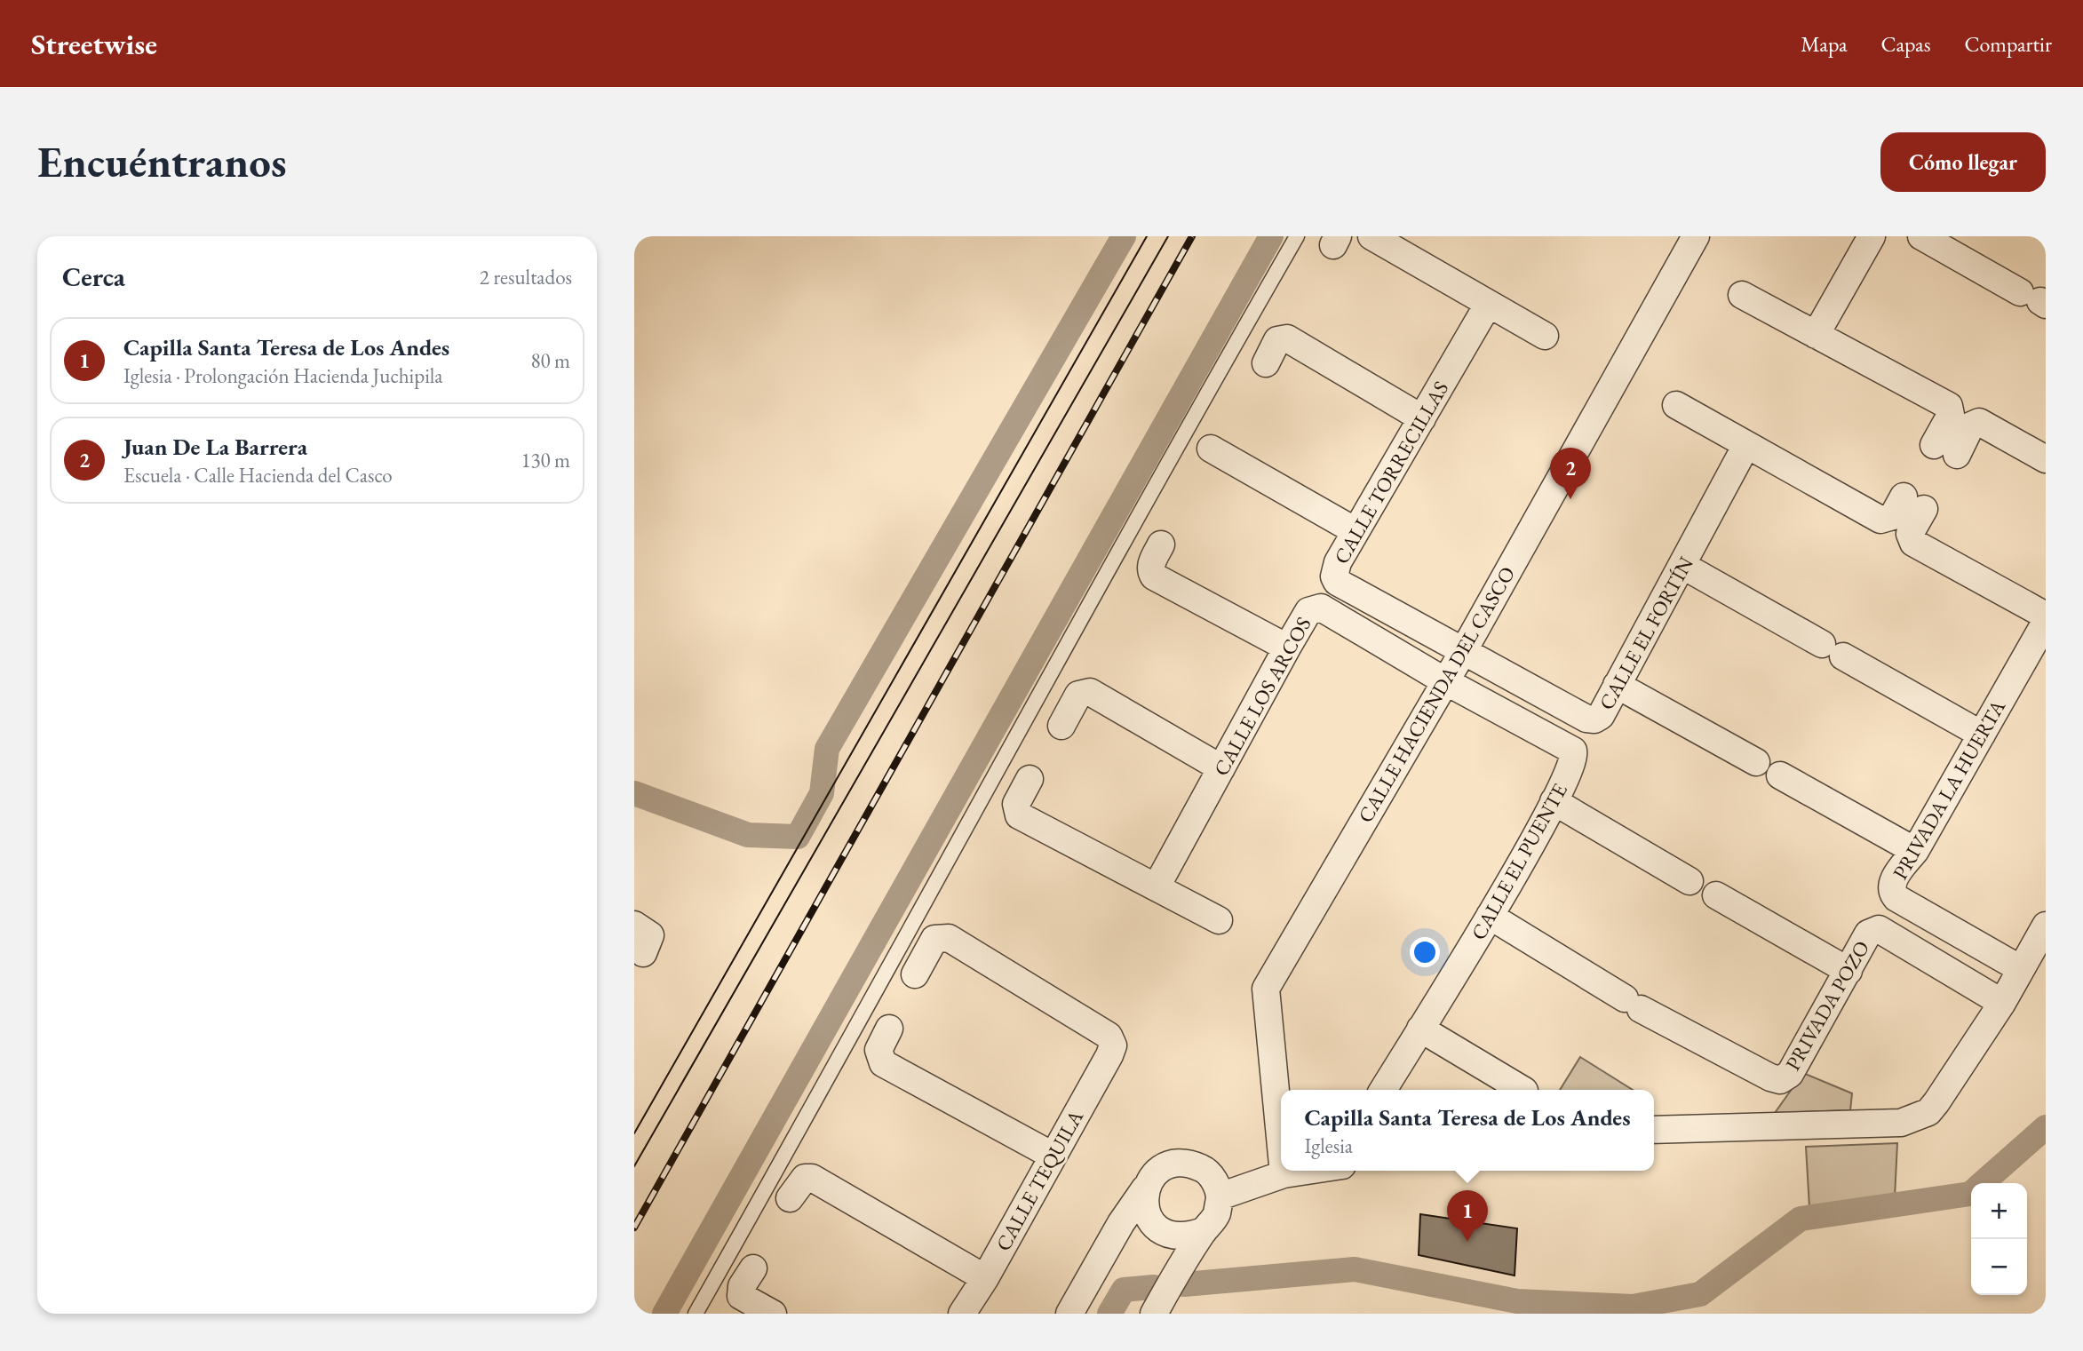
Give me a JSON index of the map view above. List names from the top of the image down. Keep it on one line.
{"streets":{"street":["CALLE TORRECILLAS","CALLE EL FORTÍN","CALLE HACIENDA DEL CASCO","CALLE LOS ARCOS","PRIVADA LA HUERTA","CALLE EL PUENTE","PRIVADA POZO","CALLE TEQUILA"]},"crossings":[["CALLE TORRECILLAS","CALLE EL FORTÍN"],["CALLE TORRECILLAS","CALLE HACIENDA DEL CASCO"],["CALLE EL FORTÍN","CALLE HACIENDA DEL CASCO"],["CALLE HACIENDA DEL CASCO","CALLE LOS ARCOS"],["CALLE HACIENDA DEL CASCO","CALLE EL PUENTE"],["CALLE LOS ARCOS","CALLE EL PUENTE"],["CALLE EL PUENTE","PRIVADA POZO"]],"page":{"header":"Streetwise","nav":["Mapa","Capas","Compartir"],"buttons":"Cómo llegar","title":"Encuéntranos","heading":["Cerca","2 resultados"],"list":[{"mark":"1","name":"Capilla Santa Teresa de Los Andes","note":"Iglesia · Prolongación Hacienda Juchipila","value":"80 m"},{"mark":"2","name":"Juan De La Barrera","note":"Escuela · Calle Hacienda del Casco","value":"130 m"}],"pins":["2","1"],"popup":["Capilla Santa Teresa de Los Andes","Iglesia"],"map_buttons":["+","−"]}}
